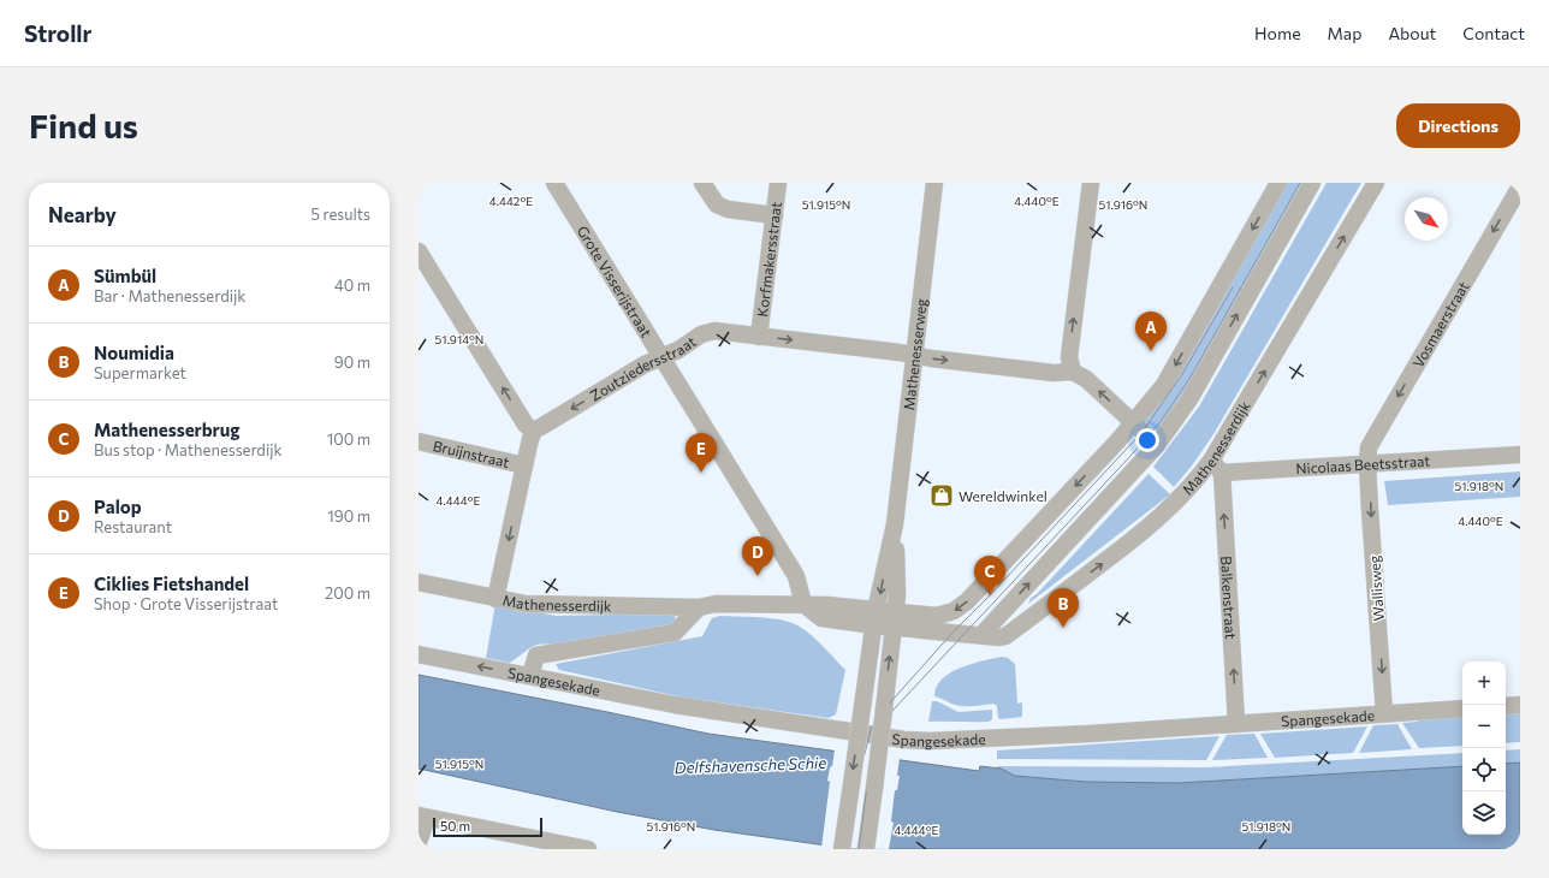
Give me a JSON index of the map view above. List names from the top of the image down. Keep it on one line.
{"streets":{"street":["Korfmakersstraat","Grote Visserijstraat","Vosmaerstraat","Mathenesserweg","Zoutziedersstraat","Mathenesserdijk","Bruijnstraat","Nicolaas Beetsstraat","Wallisweg","Balkenstraat","Spangesekade"]},"crossings":[["Korfmakersstraat","Zoutziedersstraat"],["Grote Visserijstraat","Zoutziedersstraat"],["Grote Visserijstraat","Mathenesserdijk"],["Vosmaerstraat","Nicolaas Beetsstraat"],["Vosmaerstraat","Wallisweg"],["Mathenesserweg","Zoutziedersstraat"],["Mathenesserweg","Mathenesserdijk"],["Mathenesserdijk","Nicolaas Beetsstraat"],["Mathenesserdijk","Balkenstraat"],["Nicolaas Beetsstraat","Wallisweg"],["Nicolaas Beetsstraat","Balkenstraat"],["Wallisweg","Spangesekade"],["Balkenstraat","Spangesekade"]],"one_way":["Vosmaerstraat","Wallisweg","Balkenstraat"],"water":["Delfshavensche Schie"],"places":{"shop":["Wereldwinkel"]},"scale_bar":"50 m","north":"bottom right","page":{"header":"Strollr","nav":["Home","Map","About","Contact"],"buttons":"Directions","title":"Find us","heading":["Nearby","5 results"],"list":[{"mark":"A","name":"Sümbül","note":"Bar · Mathenesserdijk","value":"40 m"},{"mark":"B","name":"Noumidia","note":"Supermarket","value":"90 m"},{"mark":"C","name":"Mathenesserbrug","note":"Bus stop · Mathenesserdijk","value":"100 m"},{"mark":"D","name":"Palop","note":"Restaurant","value":"190 m"},{"mark":"E","name":"Ciklies Fietshandel","note":"Shop · Grote Visserijstraat","value":"200 m"}],"pins":["A","E","D","C","B"],"map_buttons":["+","−"],"scale":"50 m"},"coordinates":["4.442°E","4.440°E","51.915°N","51.916°N","51.914°N","51.918°N","4.444°E"]}
